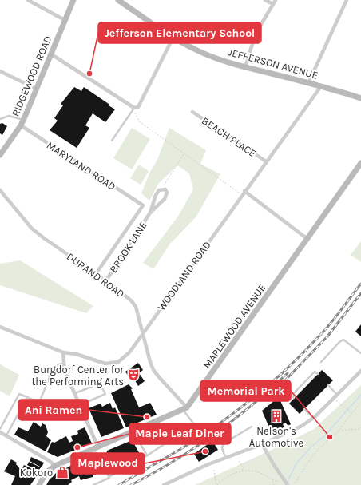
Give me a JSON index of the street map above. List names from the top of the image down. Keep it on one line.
{"streets":{"street":["JEFFERSON AVENUE","RIDGEWOOD ROAD","BEACH PLACE","MARYLAND ROAD","BROOK LANE","DURAND ROAD","WOODLAND ROAD","MAPLEWOOD AVENUE"]},"crossings":[["JEFFERSON AVENUE","WOODLAND ROAD"],["RIDGEWOOD ROAD","MARYLAND ROAD"],["BEACH PLACE","WOODLAND ROAD"],["MARYLAND ROAD","DURAND ROAD"],["BROOK LANE","DURAND ROAD"],["DURAND ROAD","WOODLAND ROAD"],["DURAND ROAD","MAPLEWOOD AVENUE"]],"places":{"other":["Jefferson Elementary School","Ani Ramen","Memorial Park","Maple Leaf Diner","Maplewood"],"theatre":["Burgdorf Center for the Performing Arts"],"building":["Nelson's Automotive"],"shop":["Kokoro"]}}
